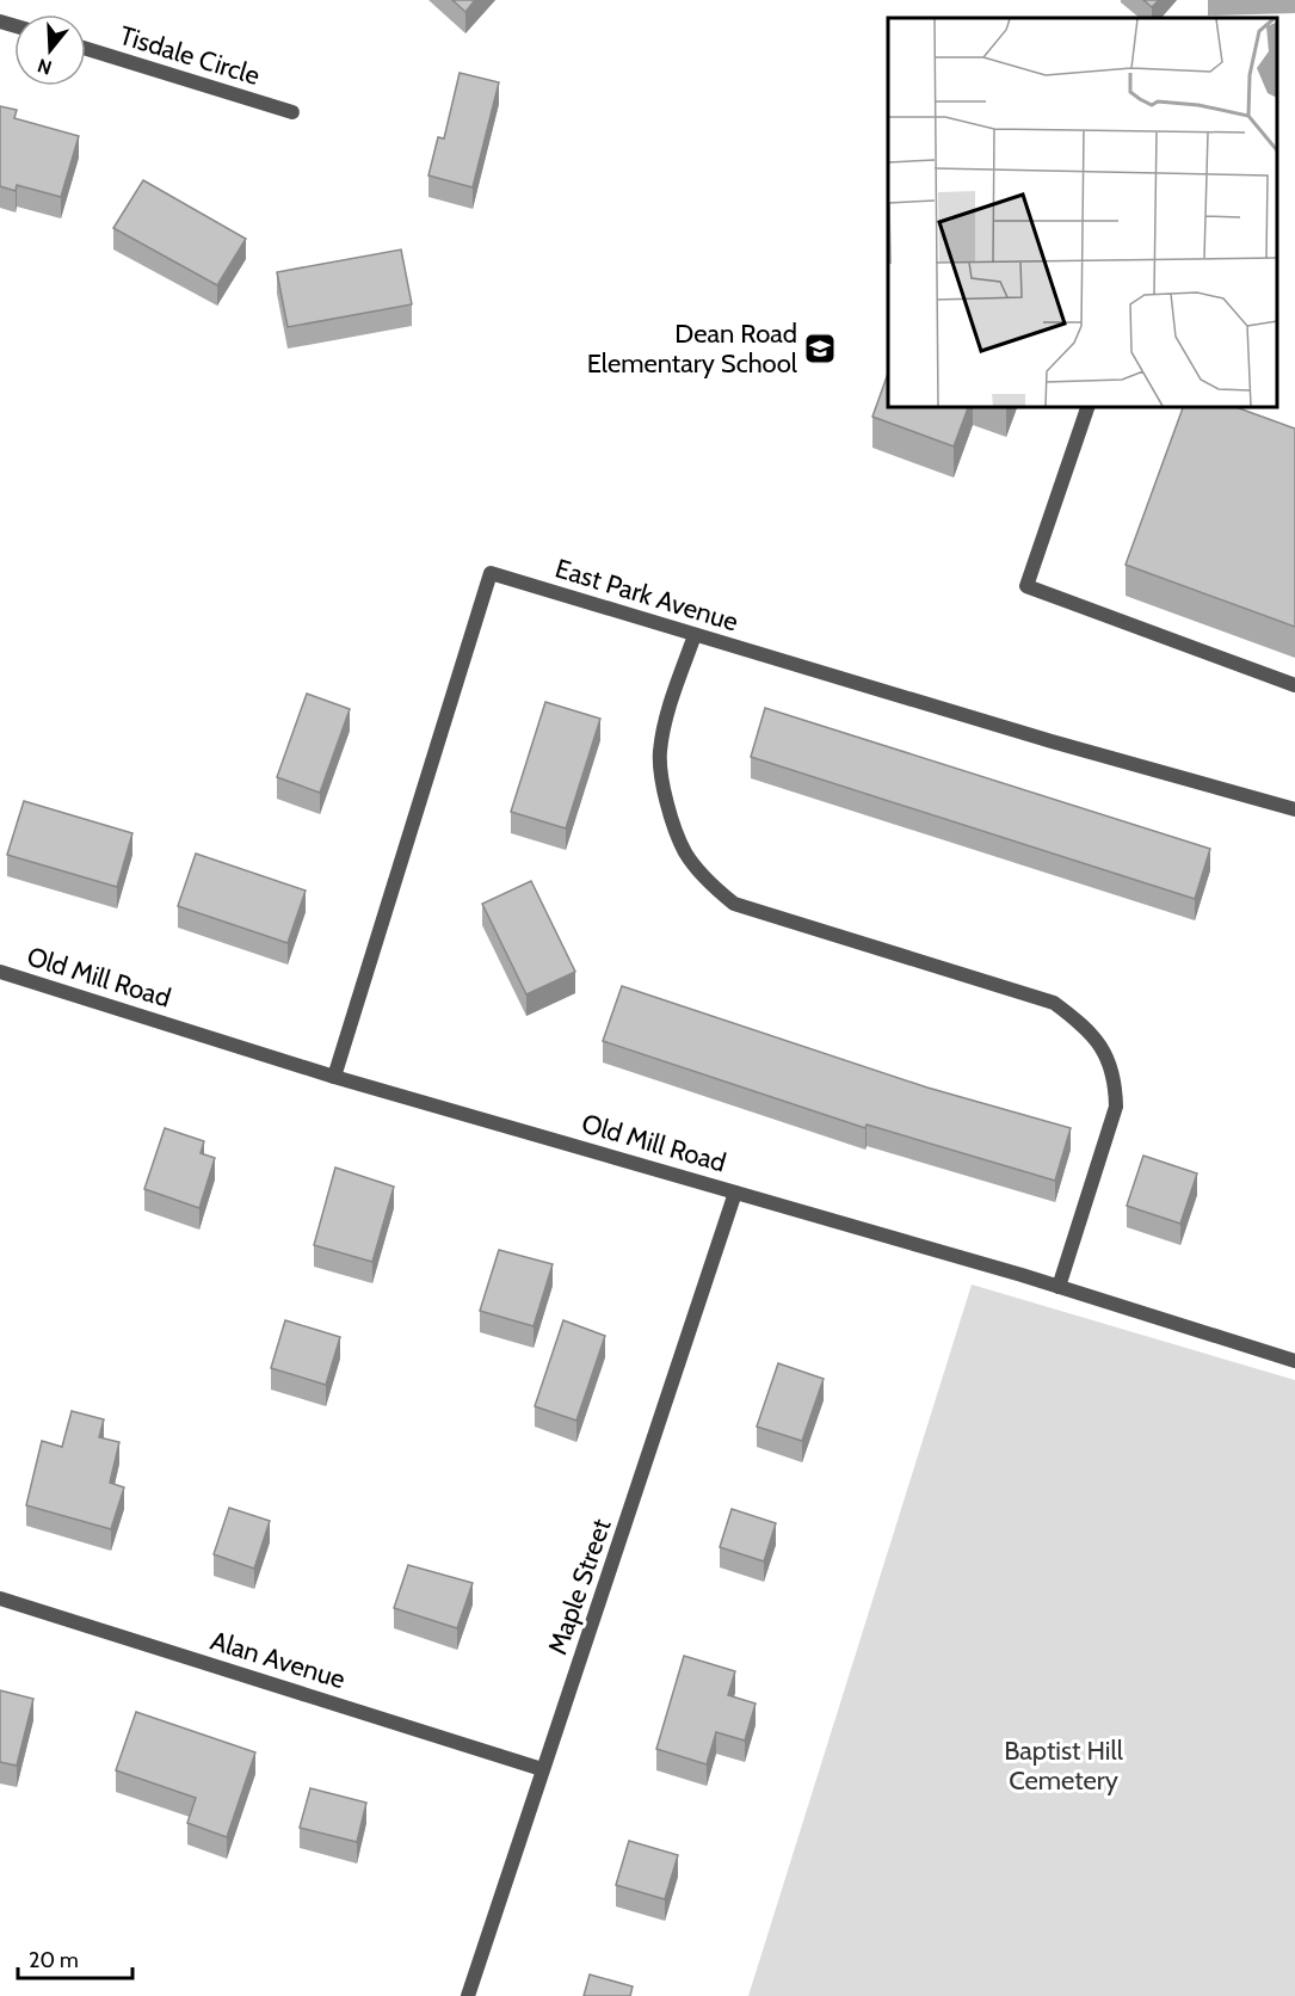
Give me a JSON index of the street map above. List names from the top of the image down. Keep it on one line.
{"streets":{"street":["Tisdale Circle","East Park Avenue","Old Mill Road","Maple Street","Alan Avenue"]},"crossings":[["East Park Avenue","Old Mill Road"],["Old Mill Road","Maple Street"],["Maple Street","Alan Avenue"]],"parks":["Baptist Hill Cemetery"],"places":{"school or university":["Dean Road Elementary School"]},"scale_bar":"20 m","north":"bottom"}
